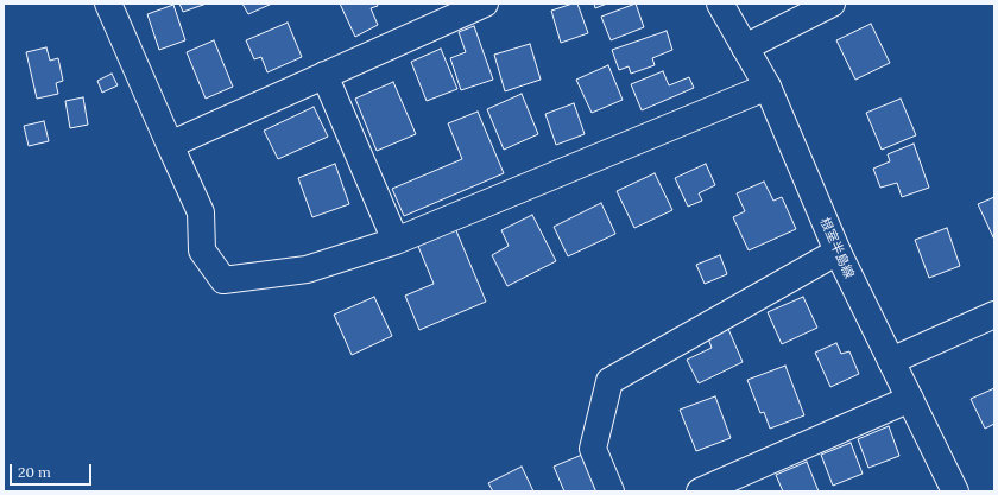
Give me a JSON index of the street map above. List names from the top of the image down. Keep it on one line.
{"streets":{"street":["根室半島線"]},"scale_bar":"20 m"}
